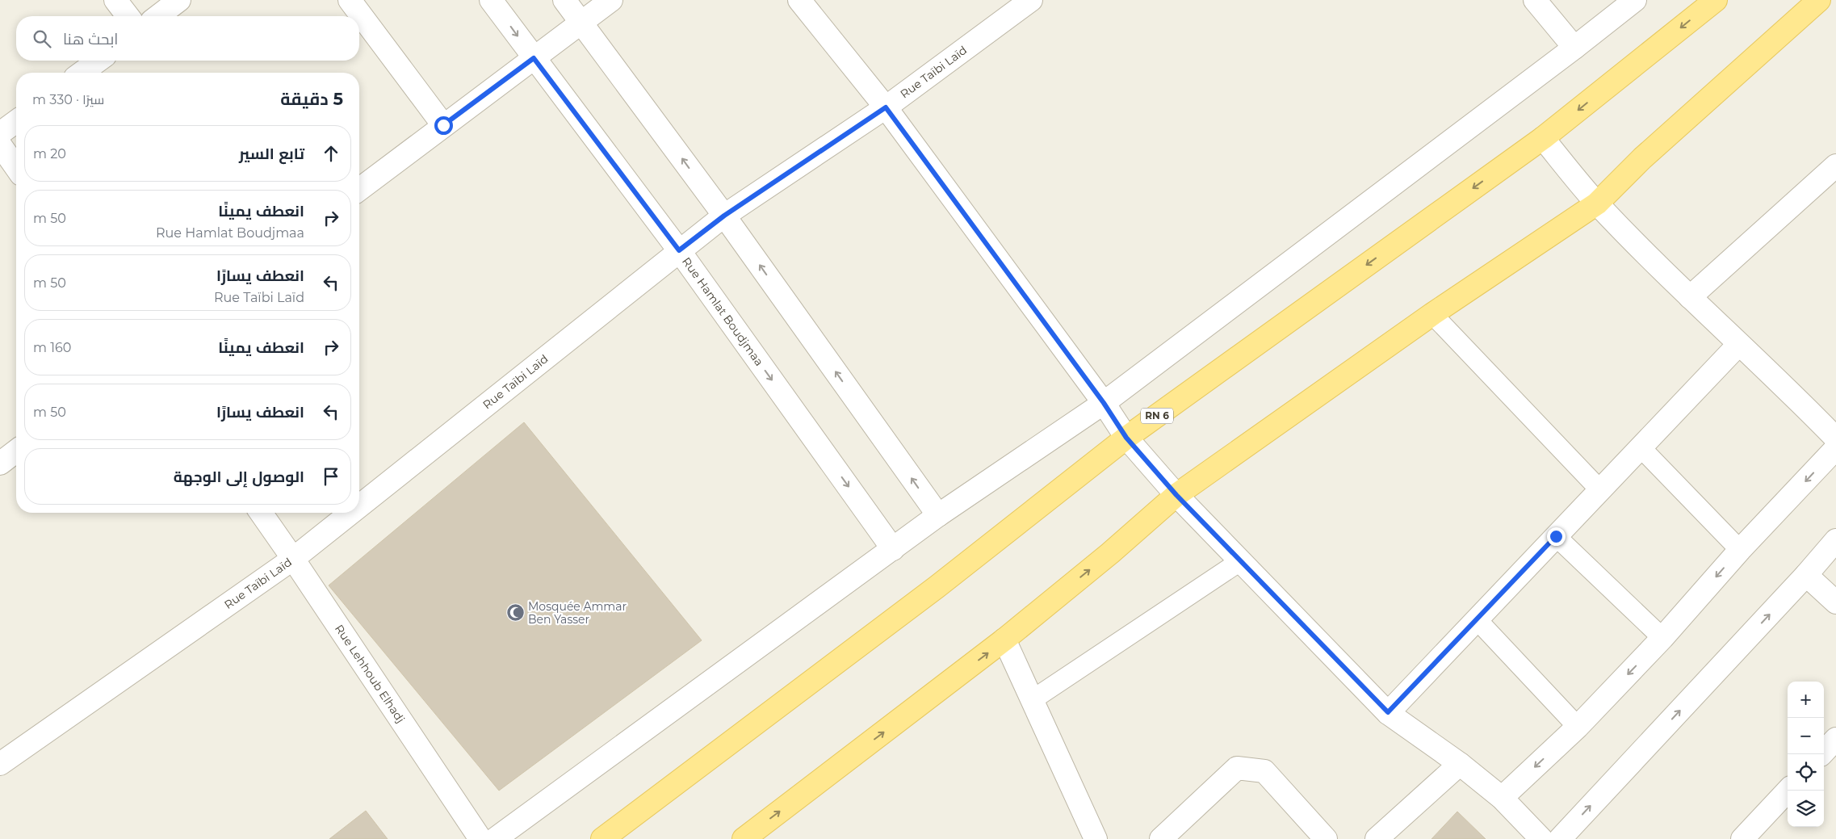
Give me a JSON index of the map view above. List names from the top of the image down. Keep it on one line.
{"streets":{"main road":["RN 6"],"street":["Rue Taïbi Laïd","Rue Hamlat Boudjmaa","Rue Lehhoub Elhadj"]},"crossings":[["Rue Taïbi Laïd","Rue Hamlat Boudjmaa"],["Rue Taïbi Laïd","Rue Lehhoub Elhadj"]],"places":{"mosque":["Mosquée Ammar Ben Yasser"]},"page":{"search":"ابحث هنا","heading":["5 دقيقة","سيرًا · 330 m"],"list":[["تابع السير","20 m"],["انعطف يمينًا","Rue Hamlat Boudjmaa","50 m"],["انعطف يسارًا","Rue Taïbi Laïd","50 m"],["انعطف يمينًا","160 m"],["انعطف يسارًا","50 m"],"الوصول إلى الوجهة"],"map_buttons":["+","−"]}}
